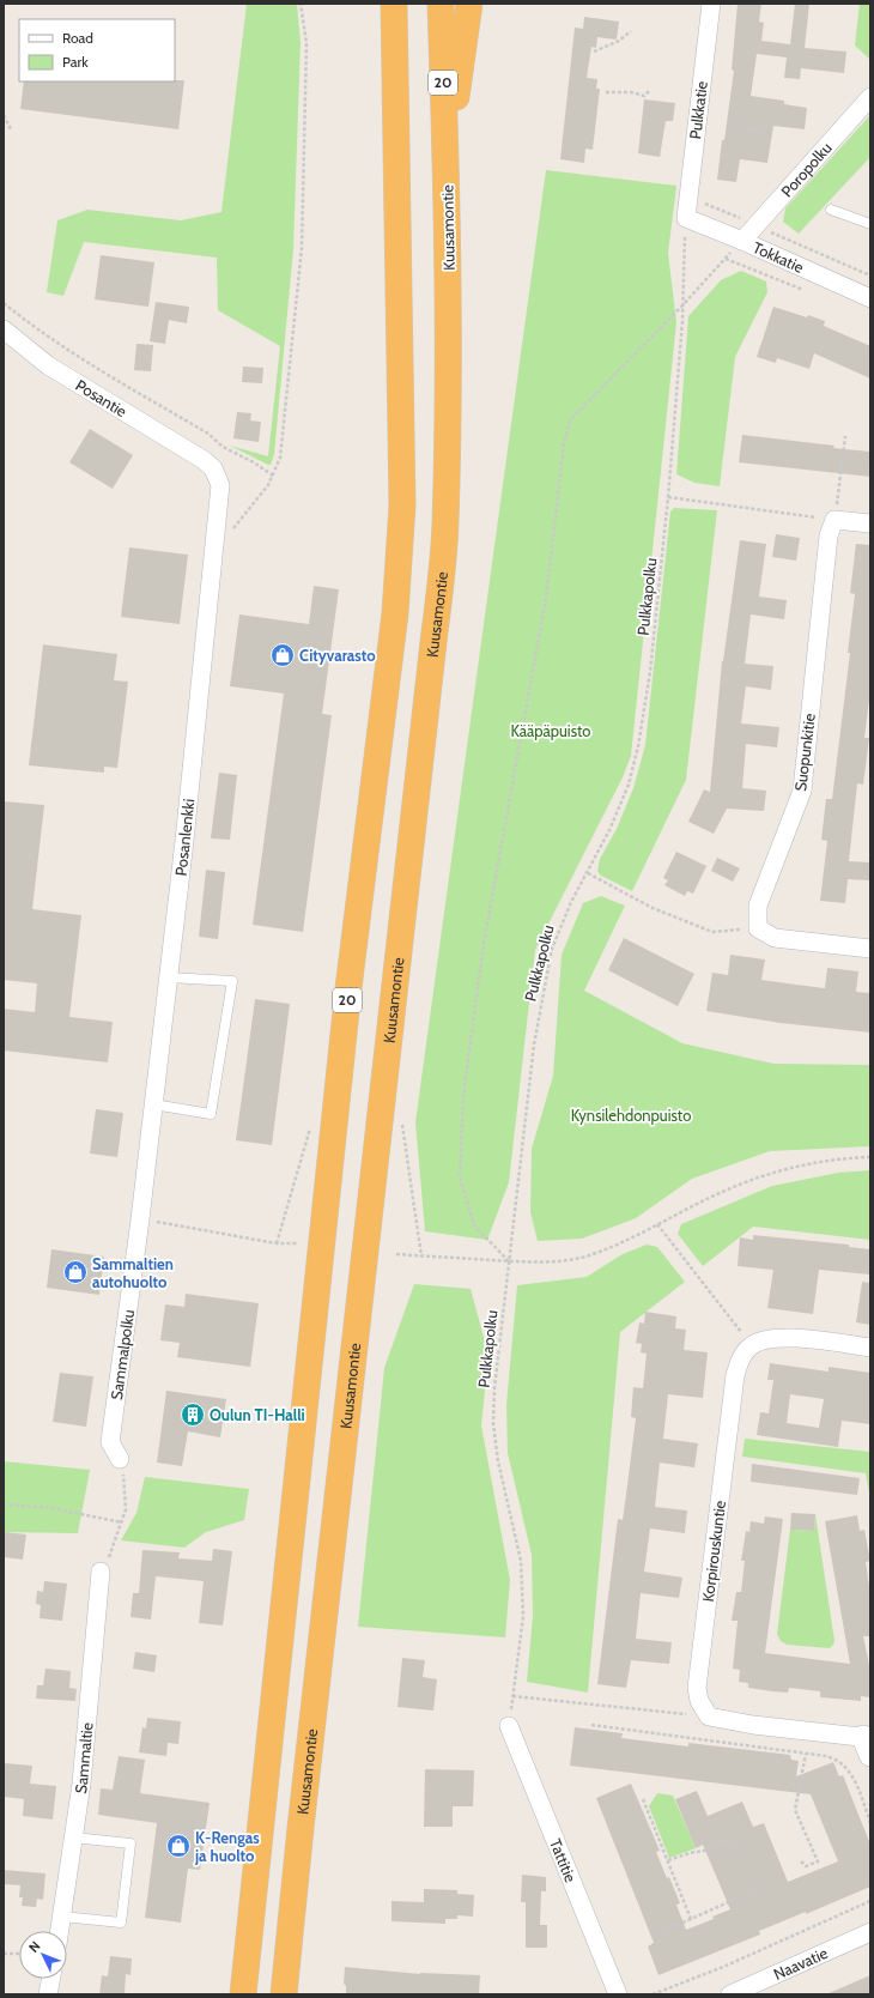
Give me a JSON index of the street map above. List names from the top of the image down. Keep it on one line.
{"streets":{"highway":["20","Kuusamontie"],"street":["Pulkkatie","Poropolku","Tokkatie","Posantie","Suopunkitie","Posanlenkki","Sammalpolku","Korpirouskuntie","Sammaltie","Tattitie","Naavatie"],"path":["Pulkkapolku"]},"crossings":[["Pulkkatie","Tokkatie"],["Pulkkatie","Pulkkapolku"],["Poropolku","Tokkatie"],["Tokkatie","Pulkkapolku"],["Posantie","Posanlenkki"],["Pulkkapolku","Tattitie"],["Posanlenkki","Sammalpolku"]],"parks":["Kääpäpuisto","Kynsilehdonpuisto"],"places":{"shop":["Cityvarasto","Sammaltien autohuolto","K-Rengas ja huolto"],"building":["Oulun TI-Halli"]},"legend":["Road","Park"],"north":"top left"}
